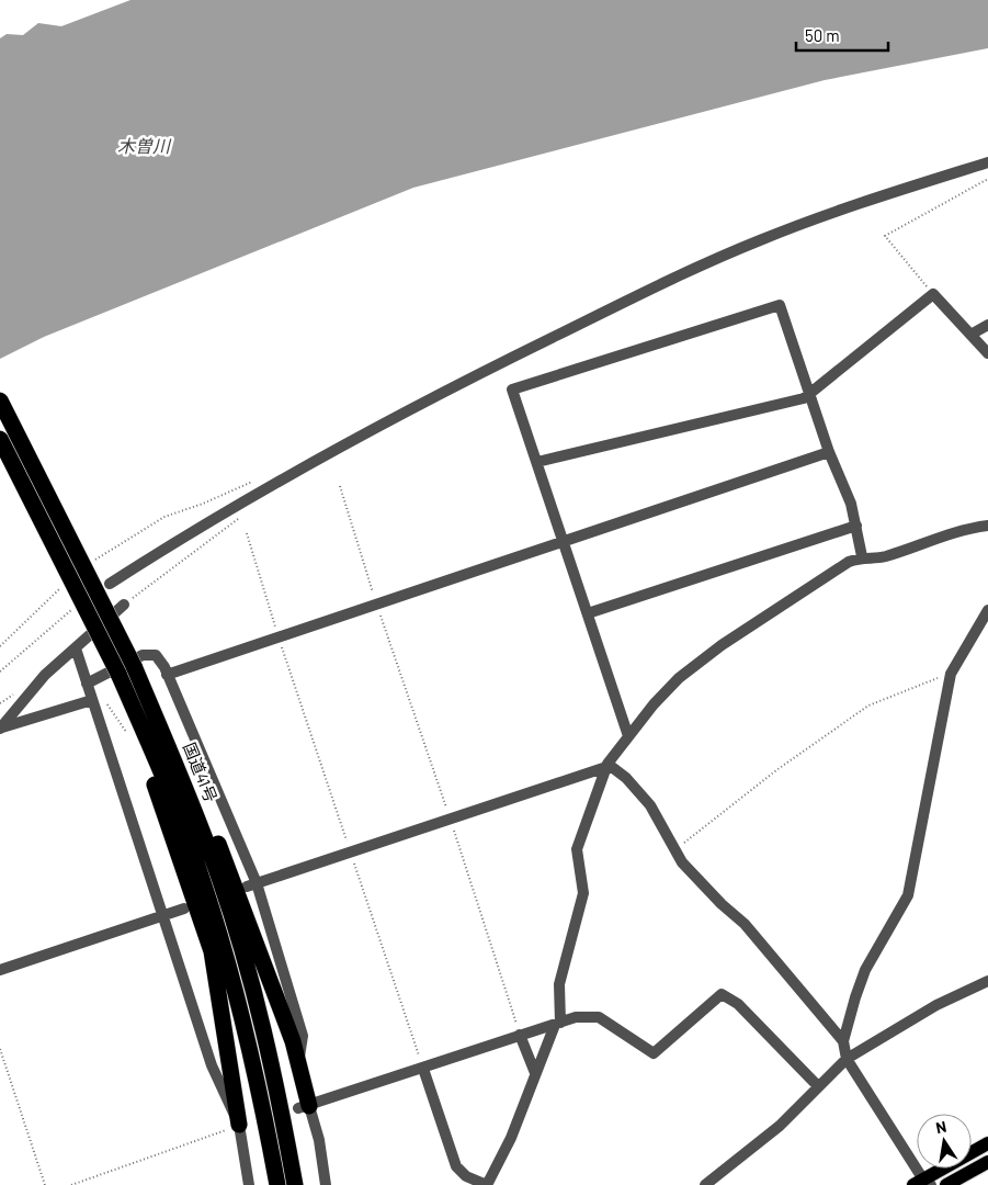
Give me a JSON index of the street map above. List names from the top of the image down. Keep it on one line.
{"streets":{"highway":["国道41号"]},"water":["木曽川"],"scale_bar":"50 m","north":"top"}
